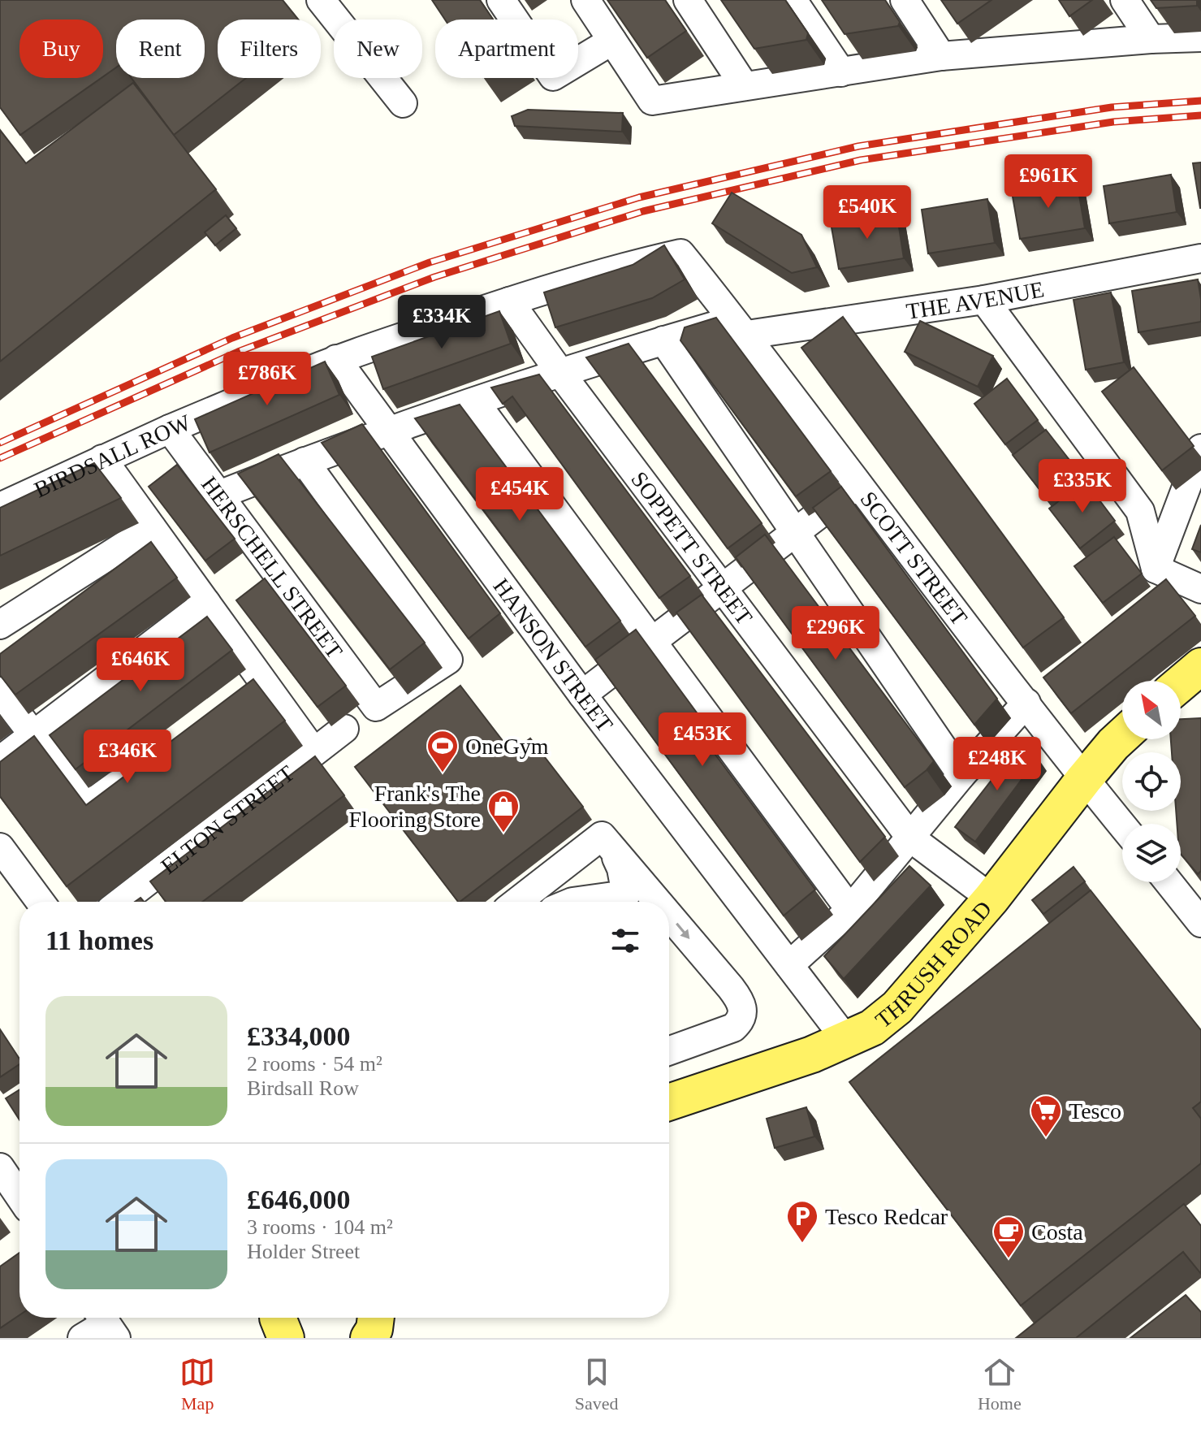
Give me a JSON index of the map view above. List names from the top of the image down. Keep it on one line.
{"streets":{"main road":["THRUSH ROAD"],"street":["THE AVENUE","BIRDSALL ROW","SOPPETT STREET","SCOTT STREET","HERSCHELL STREET","HANSON STREET","ELTON STREET"]},"crossings":[["THE AVENUE","BIRDSALL ROW"],["THE AVENUE","SOPPETT STREET"],["THE AVENUE","SCOTT STREET"],["THE AVENUE","HERSCHELL STREET"],["THE AVENUE","HANSON STREET"],["BIRDSALL ROW","SOPPETT STREET"],["BIRDSALL ROW","SCOTT STREET"],["BIRDSALL ROW","HERSCHELL STREET"],["BIRDSALL ROW","HANSON STREET"],["SOPPETT STREET","THRUSH ROAD"],["SCOTT STREET","THRUSH ROAD"],["HANSON STREET","THRUSH ROAD"]],"places":{"sports":["OneGym"],"shop":["Frank's The Flooring Store"],"supermarket":["Tesco"],"parking":["Tesco Redcar"],"cafe":["Costa"]},"north":"top left","page":{"chip":["Buy","Rent","Filters","New","Apartment"],"price":["£961K","£540K","£334K","£786K","£335K","£454K","£296K","£646K","£453K","£346K","£248K"],"heading":"11 homes","list":[{"name":"£334,000","note":"2 rooms · 54 m² · Birdsall Row"},{"name":"£646,000","note":"3 rooms · 104 m² · Holder Street"}],"tabs":["Map","Saved","Home"]}}
